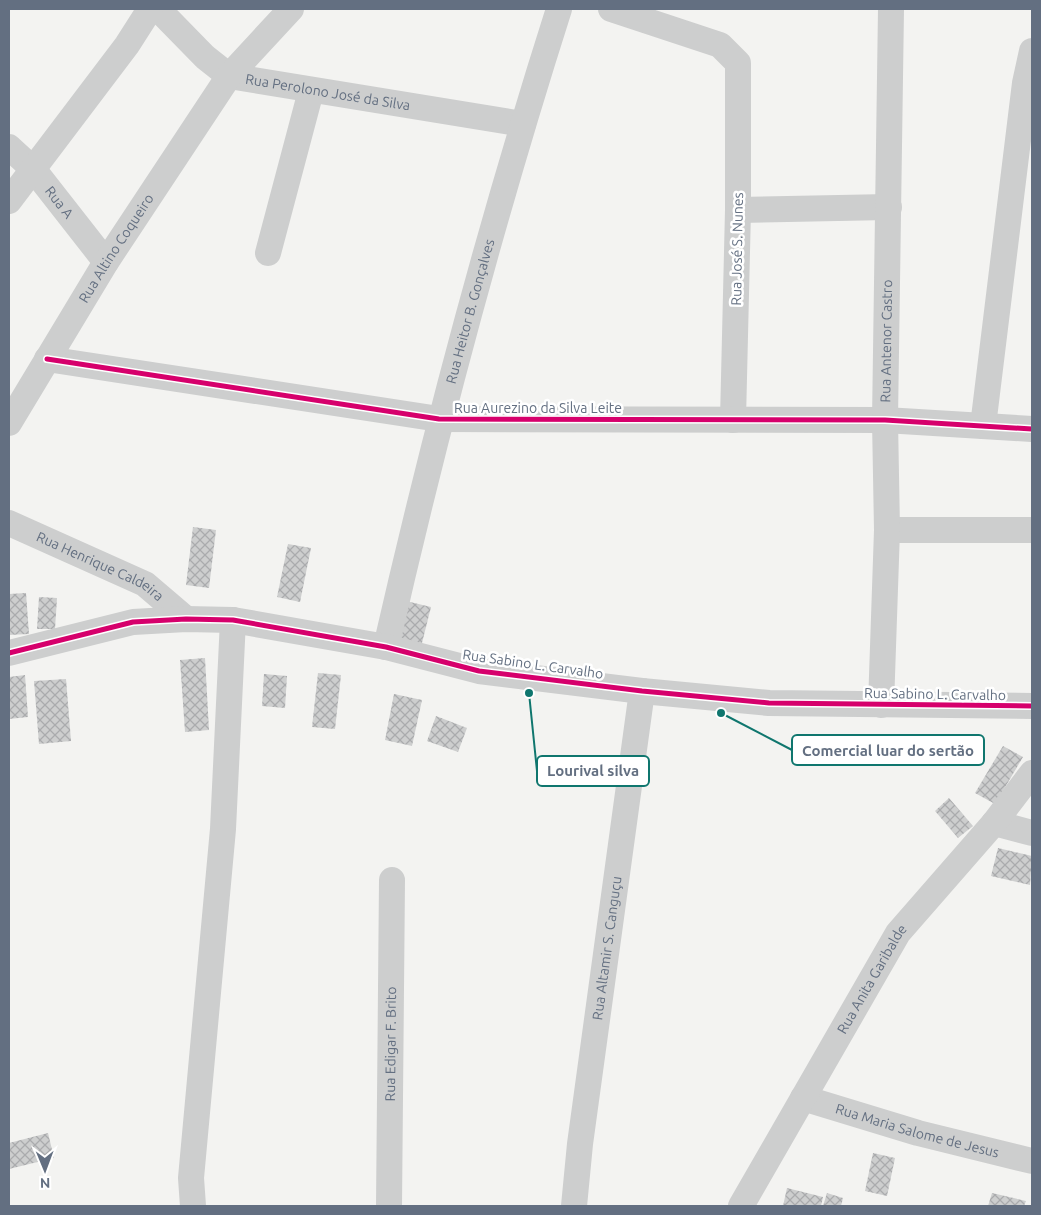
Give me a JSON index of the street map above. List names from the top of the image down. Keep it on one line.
{"streets":{"street":["Rua Perolono José da Silva","Rua A","Rua Altino Coqueiro","Rua José S. Nunes","Rua Heitor B. Gonçalves","Rua Antenor Castro","Rua Aurezino da Silva Leite","Rua Henrique Caldeira","Rua Sabino L. Carvalho","Rua Altamir S. Canguçu","Rua Anita Garibalde","Rua Edigar F. Brito","Rua Maria Salome de Jesus"]},"crossings":[["Rua Perolono José da Silva","Rua Altino Coqueiro"],["Rua Perolono José da Silva","Rua Heitor B. Gonçalves"],["Rua A","Rua Altino Coqueiro"],["Rua Altino Coqueiro","Rua Aurezino da Silva Leite"],["Rua José S. Nunes","Rua Aurezino da Silva Leite"],["Rua Heitor B. Gonçalves","Rua Aurezino da Silva Leite"],["Rua Heitor B. Gonçalves","Rua Sabino L. Carvalho"],["Rua Antenor Castro","Rua Aurezino da Silva Leite"],["Rua Antenor Castro","Rua Sabino L. Carvalho"],["Rua Henrique Caldeira","Rua Sabino L. Carvalho"],["Rua Sabino L. Carvalho","Rua Altamir S. Canguçu"],["Rua Anita Garibalde","Rua Maria Salome de Jesus"]],"places":["Lourival silva","Comercial luar do sertão"],"north":"bottom"}
